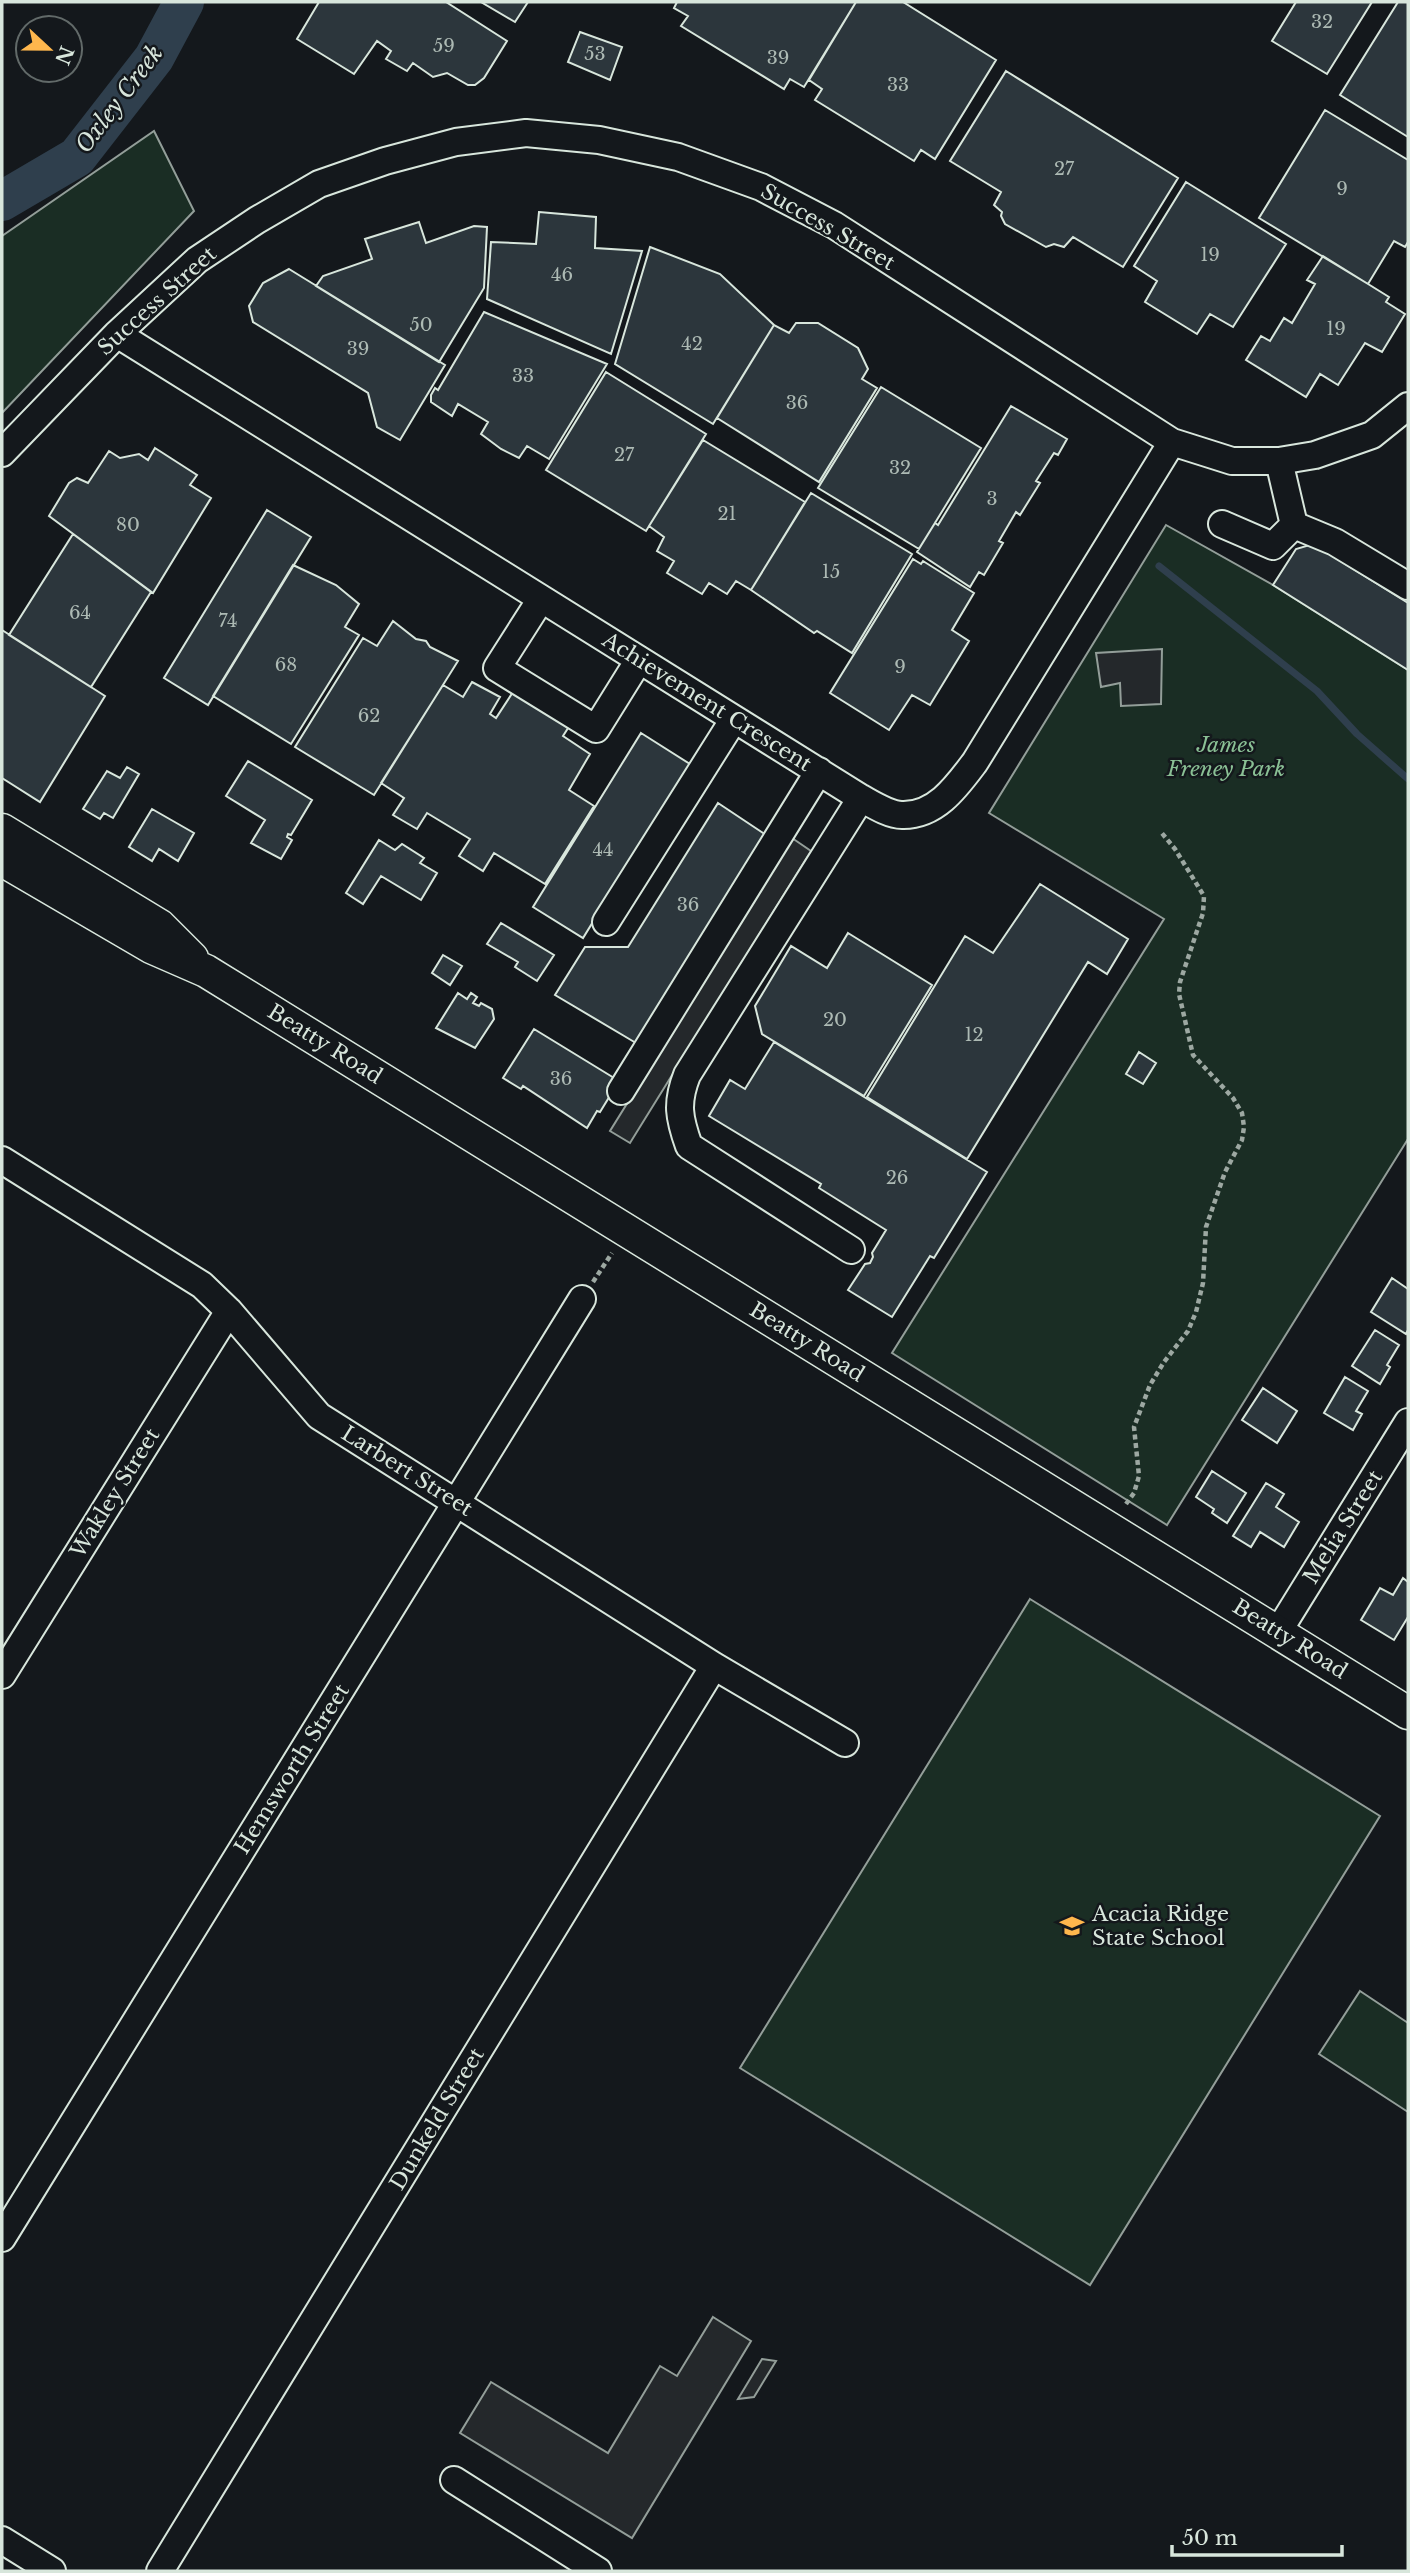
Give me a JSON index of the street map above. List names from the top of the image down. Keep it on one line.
{"streets":{"main road":["Beatty Road"],"street":["Success Street","Achievement Crescent","Larbert Street","Wakley Street","Melia Street","Hemsworth Street","Dunkeld Street"]},"crossings":[["Success Street","Achievement Crescent"],["Beatty Road","Melia Street"],["Larbert Street","Wakley Street"],["Larbert Street","Hemsworth Street"],["Larbert Street","Dunkeld Street"]],"water":["Oxley Creek"],"parks":["James Freney Park"],"places":{"school or university":["Acacia Ridge State School"]},"house_numbers":["32","59","53","39","33","27","9","19","46","50","19","42","39","33","36","27","32","3","21","80","15","64","74","68","9","62","44","36","20","12","36","26"],"scale_bar":"50 m","north":"right"}
